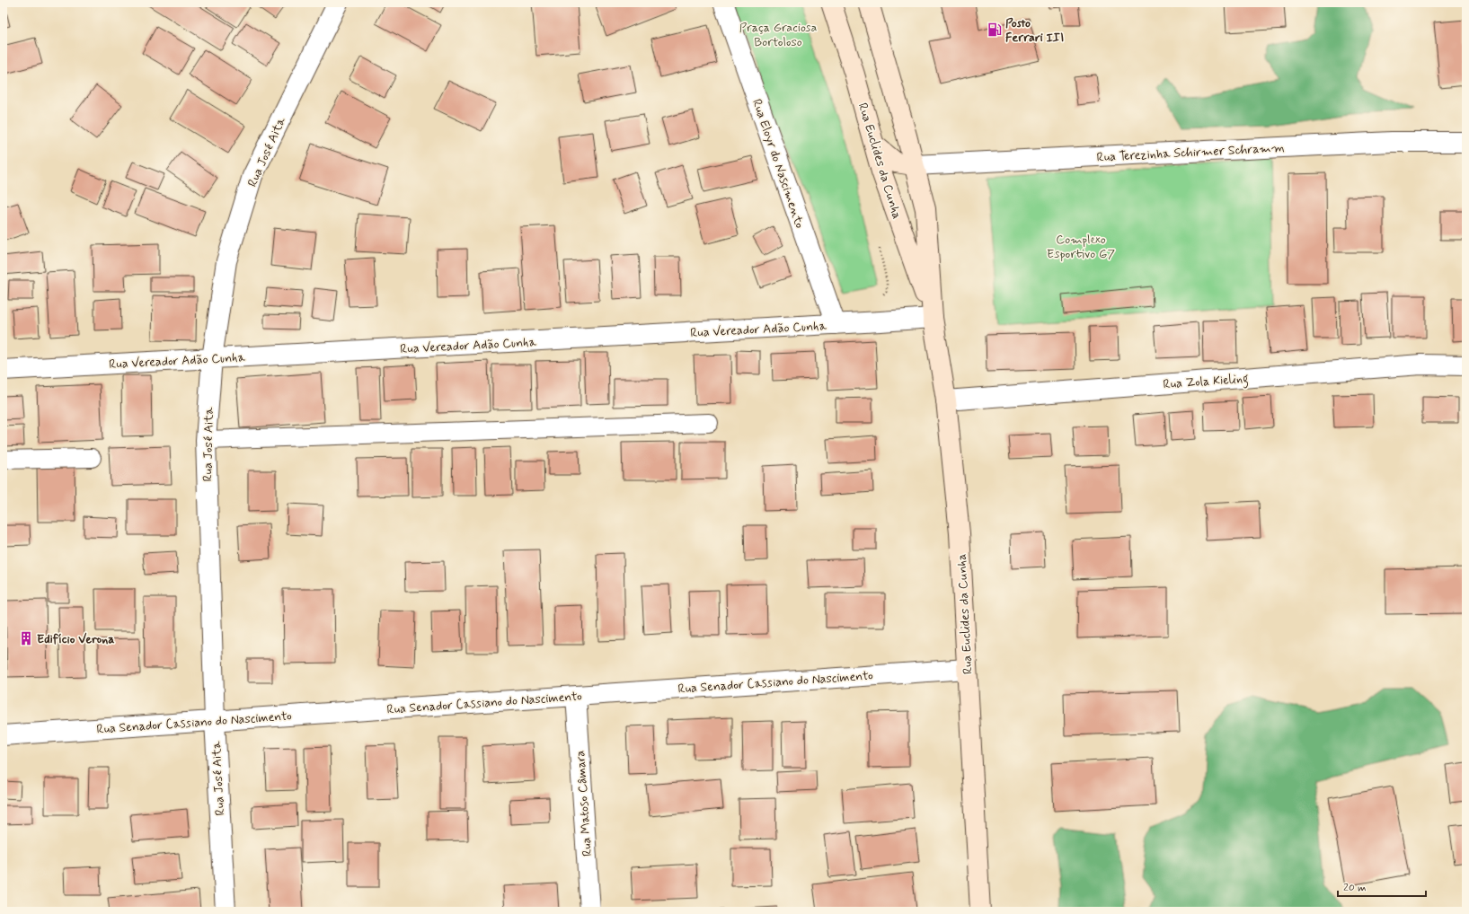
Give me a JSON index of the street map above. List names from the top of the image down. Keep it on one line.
{"streets":{"main road":["Rua Euclides da Cunha"],"street":["Rua José Aita","Rua Terezinha Schirmer Schramm","Rua Eloyr do Nascimento","Rua Vereador Adão Cunha","Rua Zola Kieling","Rua Senador Cassiano do Nascimento","Rua Matoso Câmara"]},"crossings":[["Rua José Aita","Rua Vereador Adão Cunha"],["Rua José Aita","Rua Senador Cassiano do Nascimento"],["Rua Terezinha Schirmer Schramm","Rua Euclides da Cunha"],["Rua Euclides da Cunha","Rua Vereador Adão Cunha"],["Rua Euclides da Cunha","Rua Zola Kieling"],["Rua Euclides da Cunha","Rua Senador Cassiano do Nascimento"],["Rua Eloyr do Nascimento","Rua Vereador Adão Cunha"],["Rua Senador Cassiano do Nascimento","Rua Matoso Câmara"]],"parks":["Praça Graciosa Bortoloso","Complexo Esportivo G7"],"places":{"fuel station":["Posto Ferrari III"],"building":["Edifício Verona"]},"scale_bar":"20 m"}
